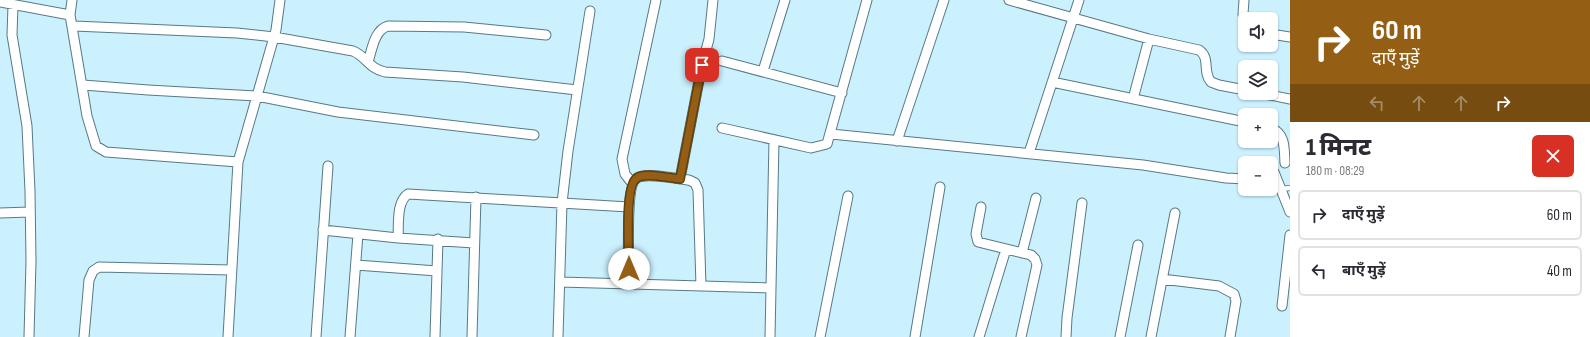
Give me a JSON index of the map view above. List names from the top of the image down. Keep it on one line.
{"page":{"turn":["60 m","दाएँ मुड़ें"],"map_buttons":["+","−"],"heading":["1 मिनट","180 m · 08:29"],"list":[{"name":"दाएँ मुड़ें","value":"60 m"},{"name":"बाएँ मुड़ें","value":"40 m"}]}}
